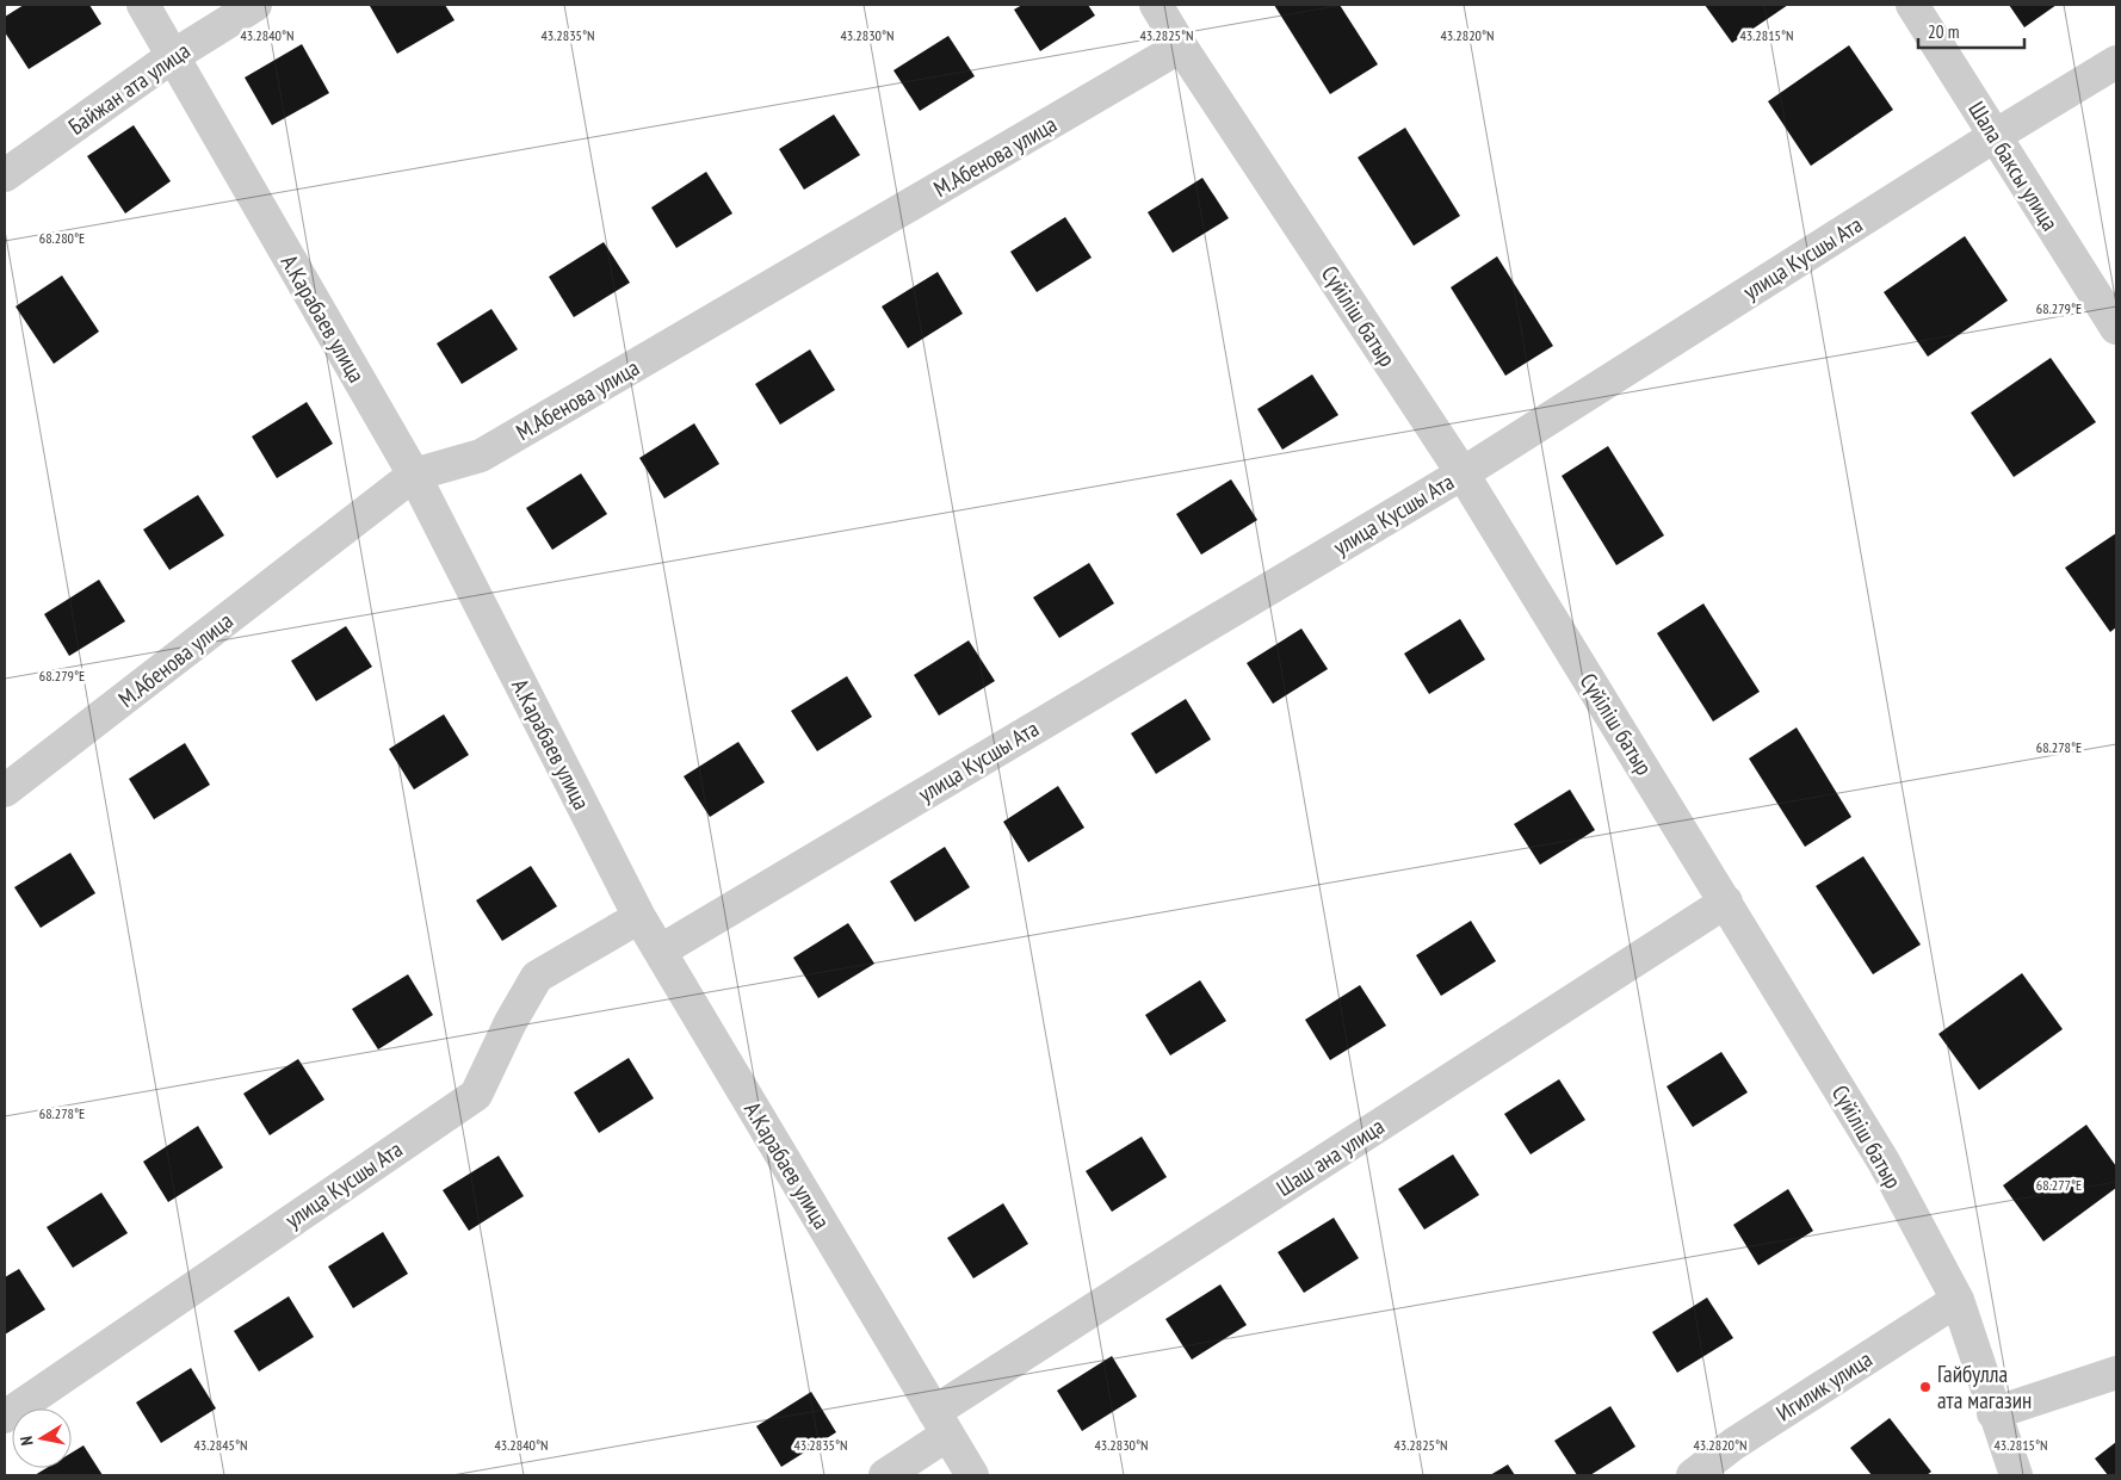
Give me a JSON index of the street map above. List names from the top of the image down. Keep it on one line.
{"streets":{"street":["Байжан ата улица","М.Абенова улица","Шала баксы улица","улица Кусшы Ата","Сүйіліш батыр","А.Карабаев улица","Шаш ана улица","Игилик улица"]},"crossings":[["Байжан ата улица","А.Карабаев улица"],["М.Абенова улица","Сүйіліш батыр"],["М.Абенова улица","А.Карабаев улица"],["Шала баксы улица","улица Кусшы Ата"],["улица Кусшы Ата","Сүйіліш батыр"],["улица Кусшы Ата","А.Карабаев улица"],["Сүйіліш батыр","Шаш ана улица"],["Сүйіліш батыр","Игилик улица"],["А.Карабаев улица","Шаш ана улица"]],"places":["Гайбулла ата магазин"],"scale_bar":"20 m","north":"left","coordinates":["43.2840°N","43.2835°N","43.2830°N","43.2825°N","43.2820°N","43.2815°N","68.280°E","68.279°E","68.278°E","68.277°E","43.2845°N"]}
